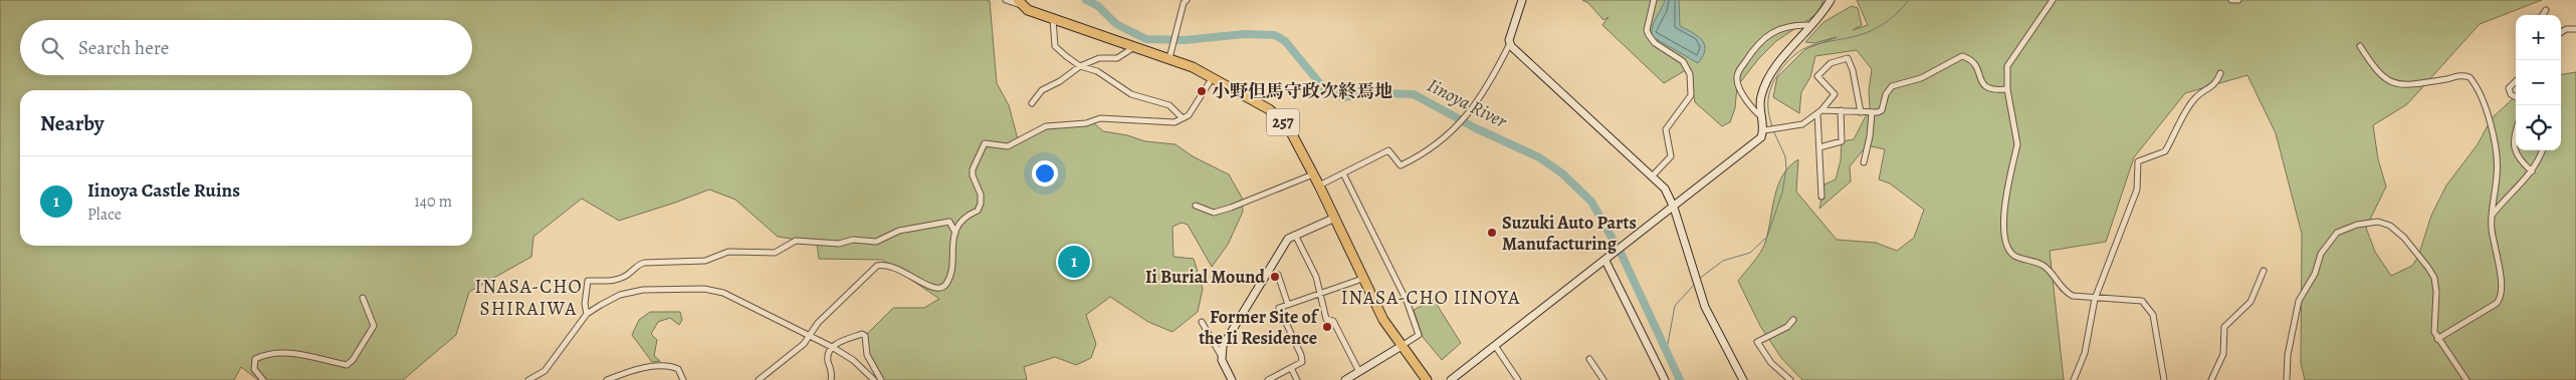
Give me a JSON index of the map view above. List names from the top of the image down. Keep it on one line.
{"streets":{"highway":["257"]},"districts":["INASA-CHO SHIRAIWA","INASA-CHO IINOYA"],"water":["Iinoya River"],"places":["小野但馬守政次終焉地","Suzuki Auto Parts Manufacturing","Ii Burial Mound","Former Site of the Ii Residence"],"page":{"map_buttons":["+","−"],"search":"Search here","heading":"Nearby","list":[{"mark":"1","name":"Iinoya Castle Ruins","note":"Place","value":"140 m"}],"pins":"1"}}
